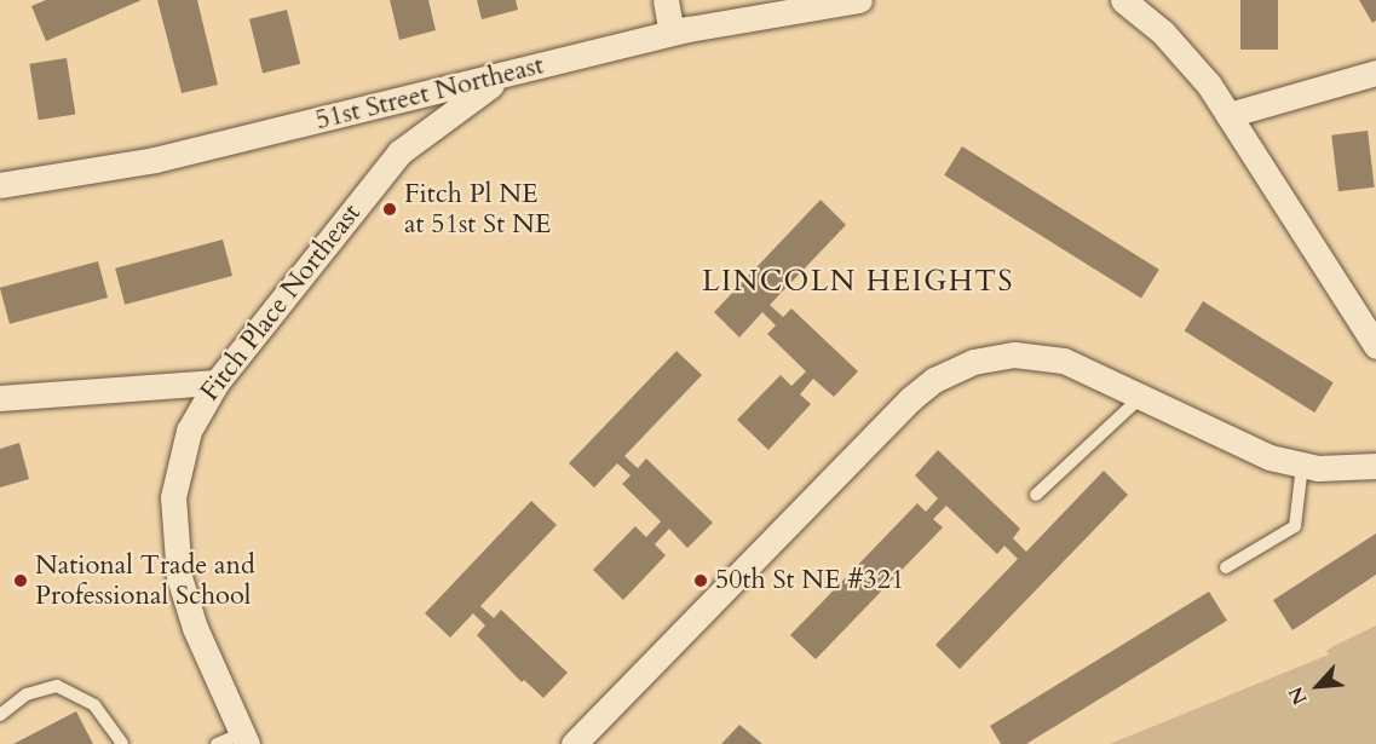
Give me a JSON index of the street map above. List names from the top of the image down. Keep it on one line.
{"streets":{"street":["51st Street Northeast","Fitch Place Northeast"]},"crossings":[["51st Street Northeast","Fitch Place Northeast"]],"districts":["LINCOLN HEIGHTS"],"places":["Fitch Pl NE at 51st St NE","National Trade and Professional School","50th St NE #321"],"north":"bottom left"}
